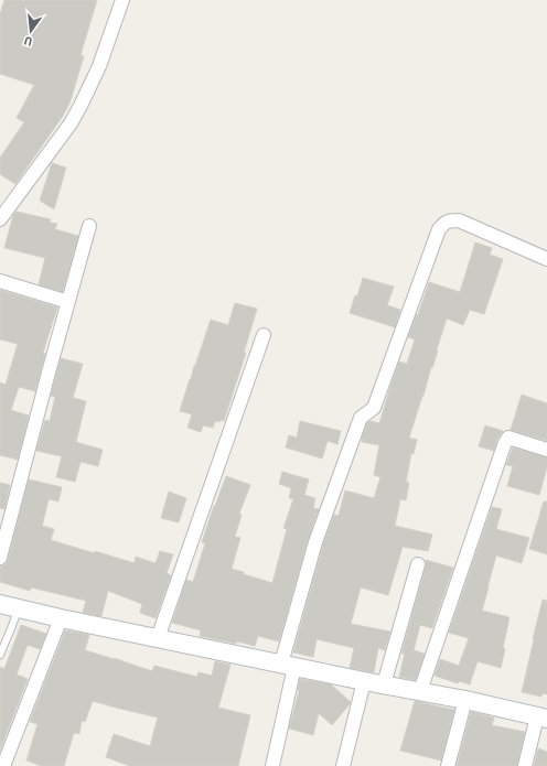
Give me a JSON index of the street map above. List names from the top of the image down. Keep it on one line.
{"north":"bottom"}
